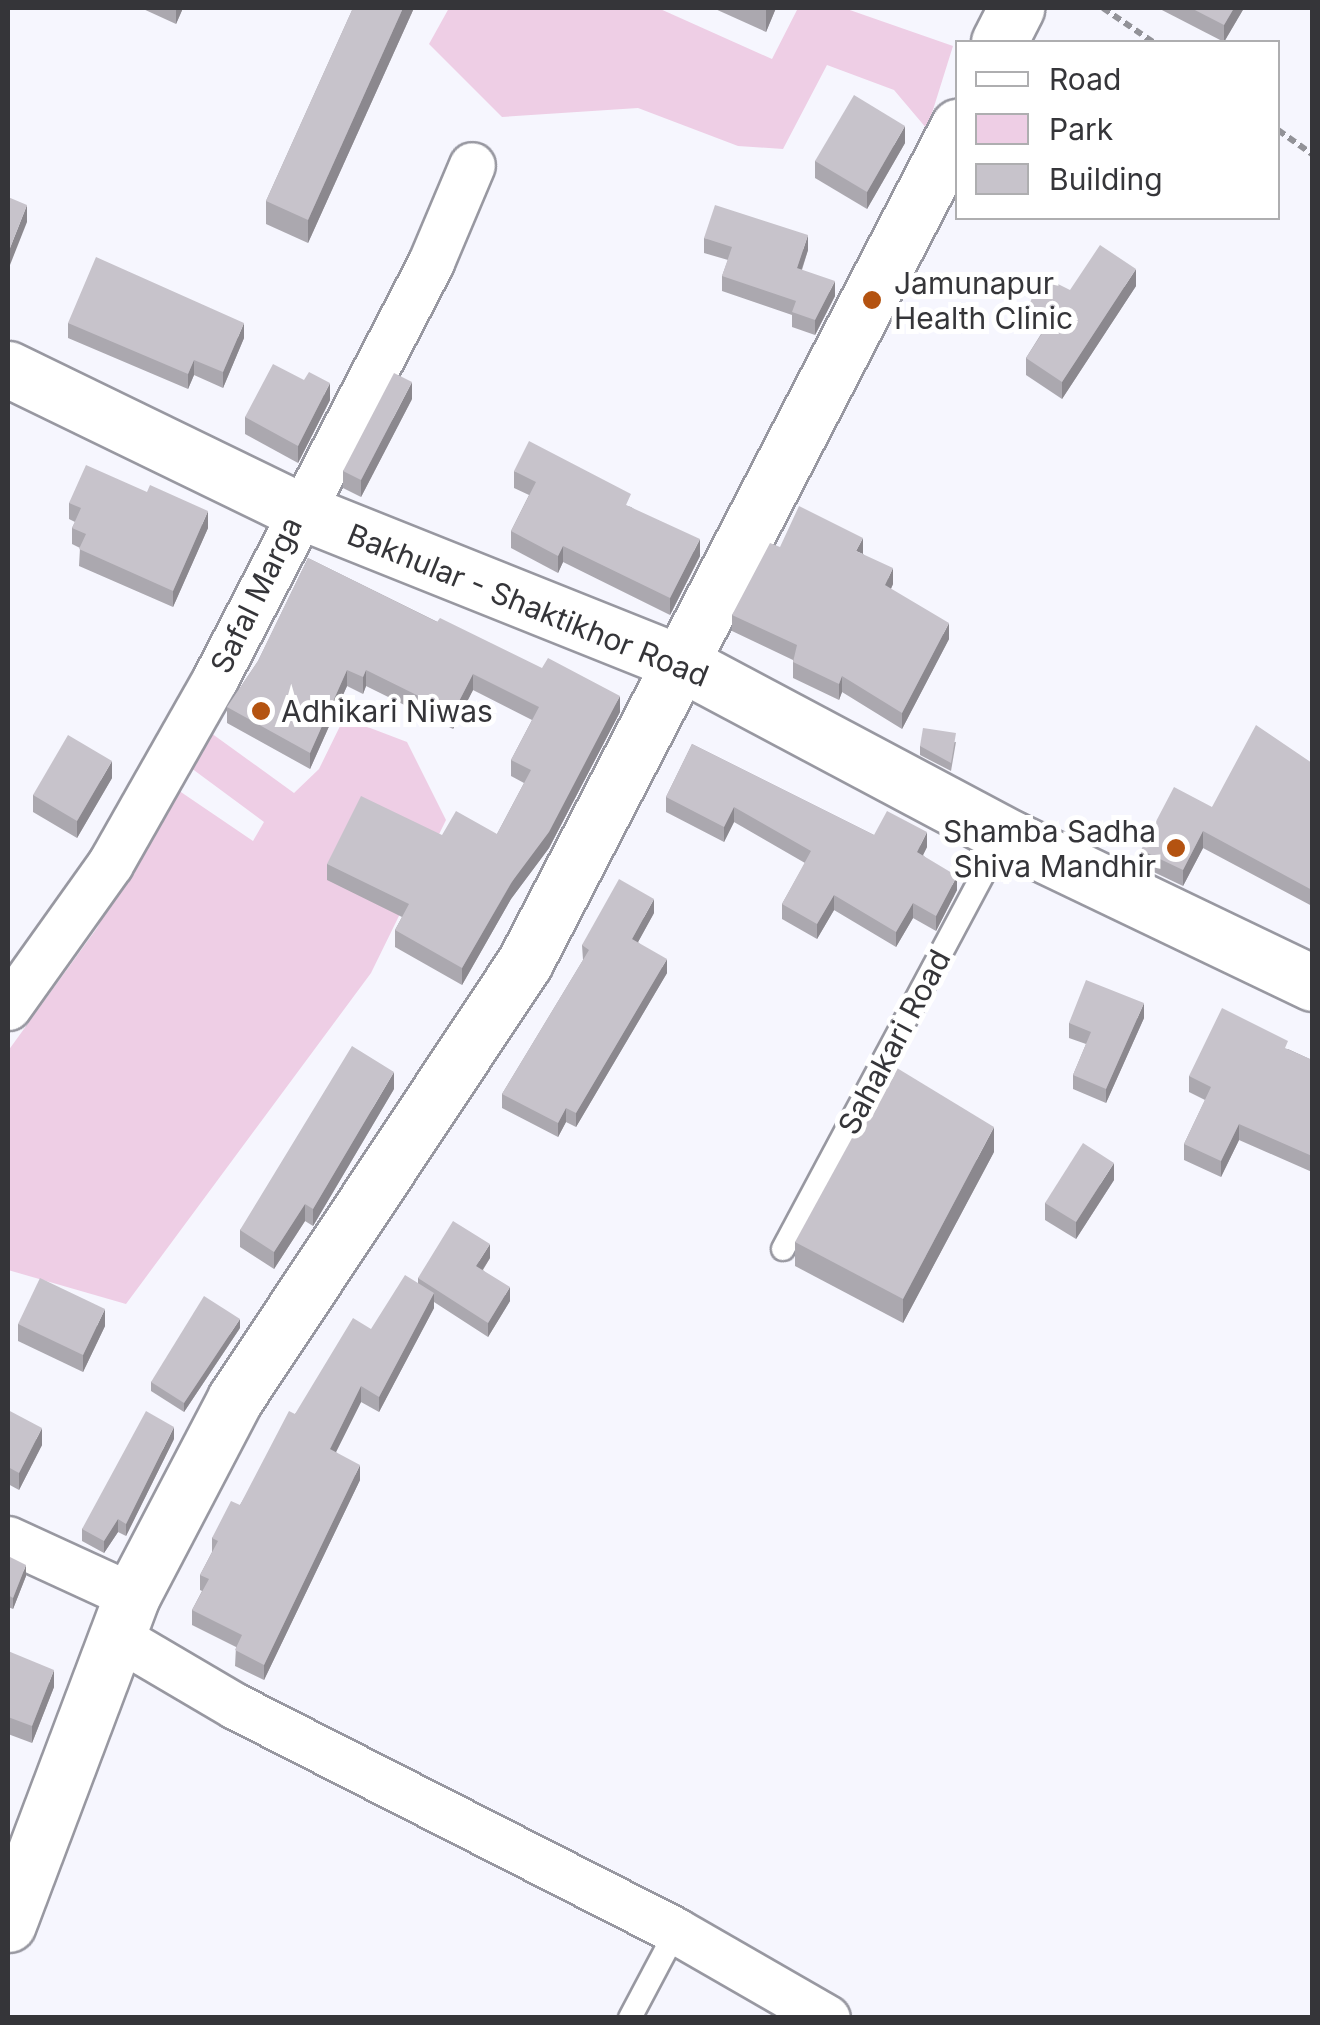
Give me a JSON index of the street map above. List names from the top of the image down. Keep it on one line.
{"streets":{"street":["Safal Marga","Bakhular - Shaktikhor Road"],"lane":["Sahakari Road"]},"crossings":[["Safal Marga","Bakhular - Shaktikhor Road"],["Bakhular - Shaktikhor Road","Sahakari Road"]],"places":["Jamunapur Health Clinic","Adhikari Niwas","Shamba Sadha Shiva Mandhir"],"legend":["Road","Park","Building"]}
